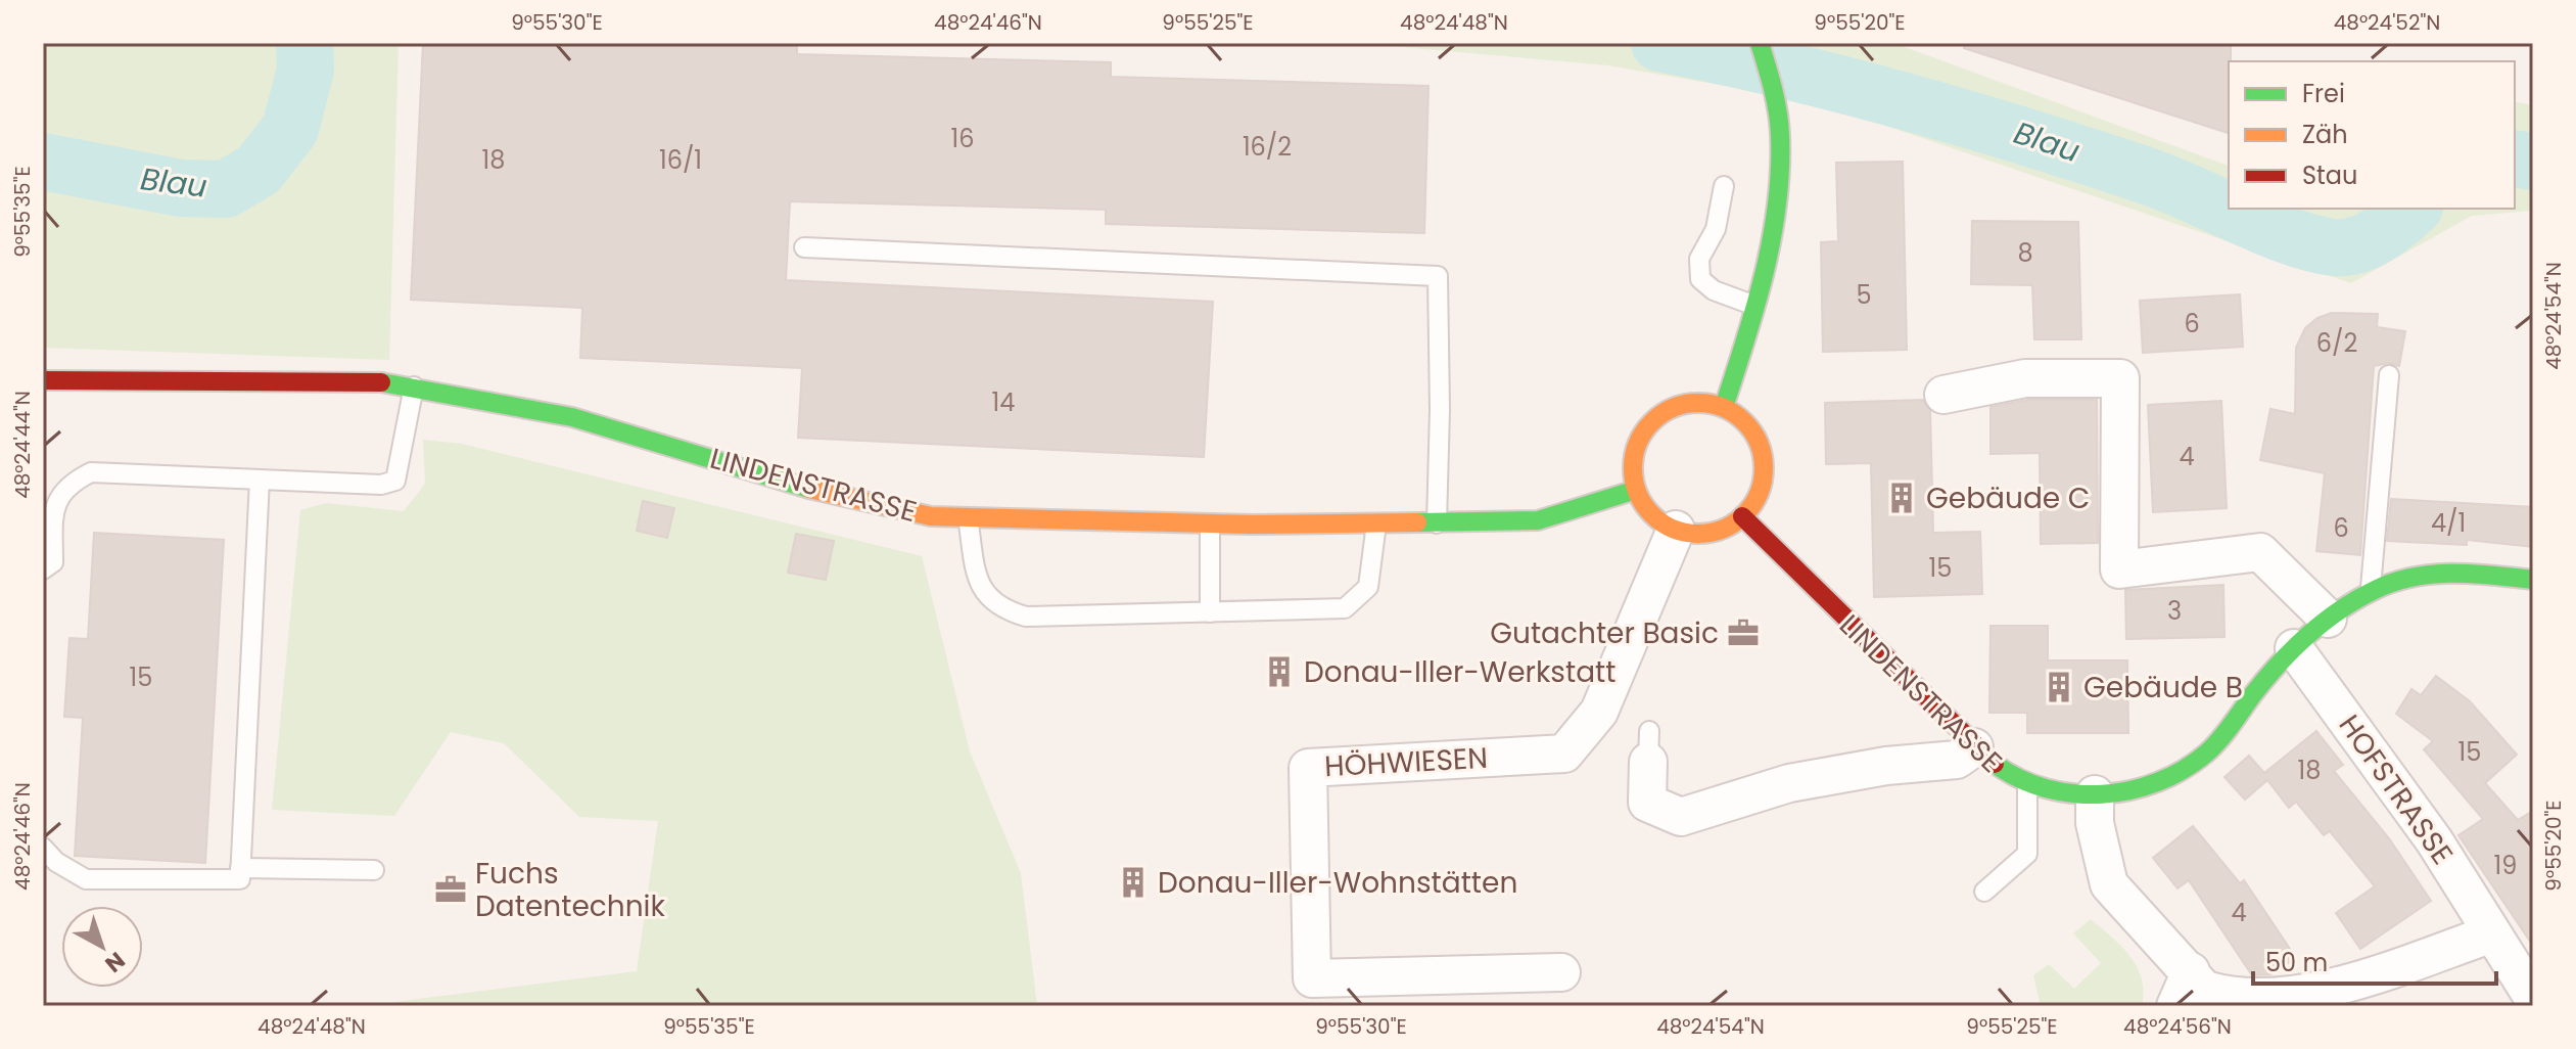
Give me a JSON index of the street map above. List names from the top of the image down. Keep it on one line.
{"streets":{"street":["LINDENSTRASSE","HÖHWIESEN","HOFSTRASSE"]},"crossings":[["LINDENSTRASSE","HÖHWIESEN"]],"water":["Blau"],"places":{"building":["Gebäude C","Donau-Iller-Werkstatt","Gebäude B","Donau-Iller-Wohnstätten"],"office":["Gutachter Basic","Fuchs Datentechnik"]},"house_numbers":["16","16/2","18","16/1","8","5","6","6/2","14","4","4/1","6","15","3","15","15","18","19","4"],"legend":["Frei","Zäh","Stau"],"scale_bar":"50 m","north":"bottom right","coordinates":["9°55'30\"E","48°24'46\"N","9°55'25\"E","48°24'48\"N","9°55'20\"E","48°24'52\"N","9°55'35\"E","48°24'54\"N","48°24'44\"N","48°24'56\"N"]}
